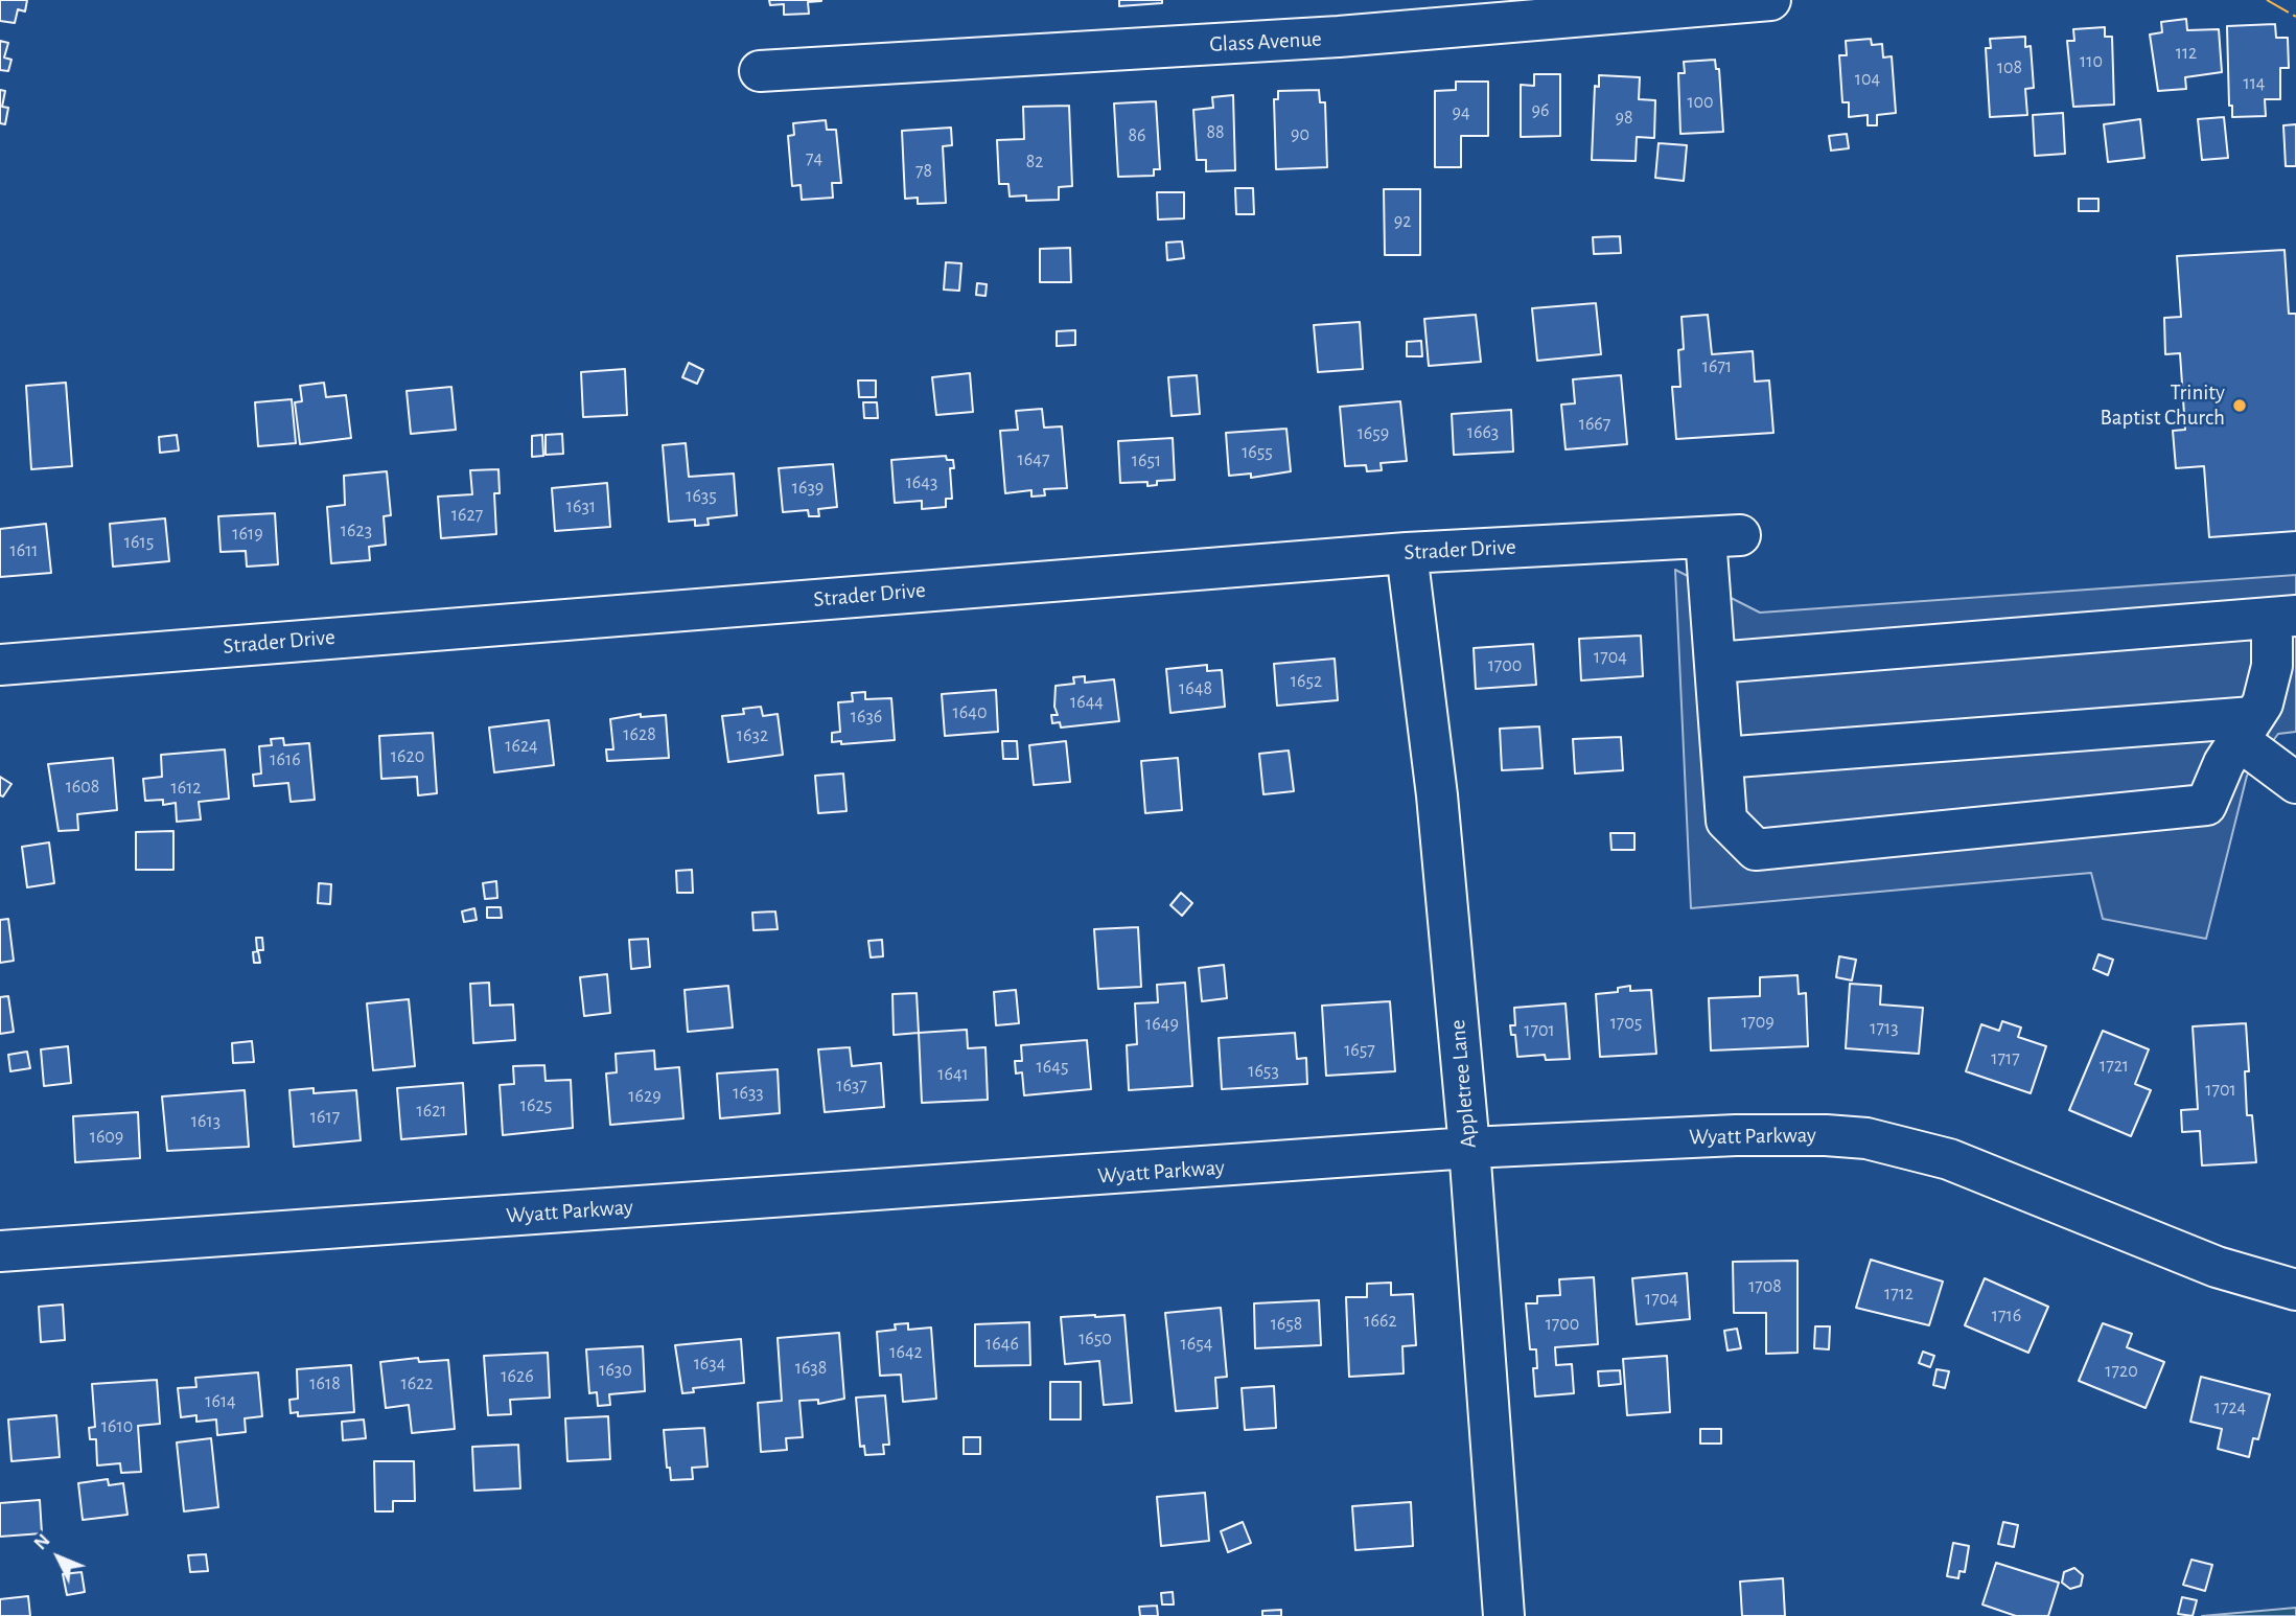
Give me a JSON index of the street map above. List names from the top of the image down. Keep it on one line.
{"streets":{"street":["Glass Avenue","Strader Drive","Appletree Lane","Wyatt Parkway"]},"crossings":[["Strader Drive","Appletree Lane"],["Appletree Lane","Wyatt Parkway"]],"places":["Trinity Baptist Church"],"house_numbers":["112","110","108","104","114","100","96","94","98","88","90","86","74","82","78","92","1671","1667","1663","1659","1655","1647","1651","1643","1639","1635","1631","1627","1623","1619","1615","1611","1704","1700","1652","1648","1644","1640","1636","1628","1632","1624","1620","1616","1608","1612","1709","1705","1649","1713","1701","1657","1717","1721","1645","1653","1641","1637","1701","1633","1629","1625","1621","1617","1613","1609","1708","1712","1704","1716","1662","1658","1700","1650","1646","1654","1642","1634","1638","1630","1720","1626","1618","1622","1614","1724","1610"],"north":"top left"}
